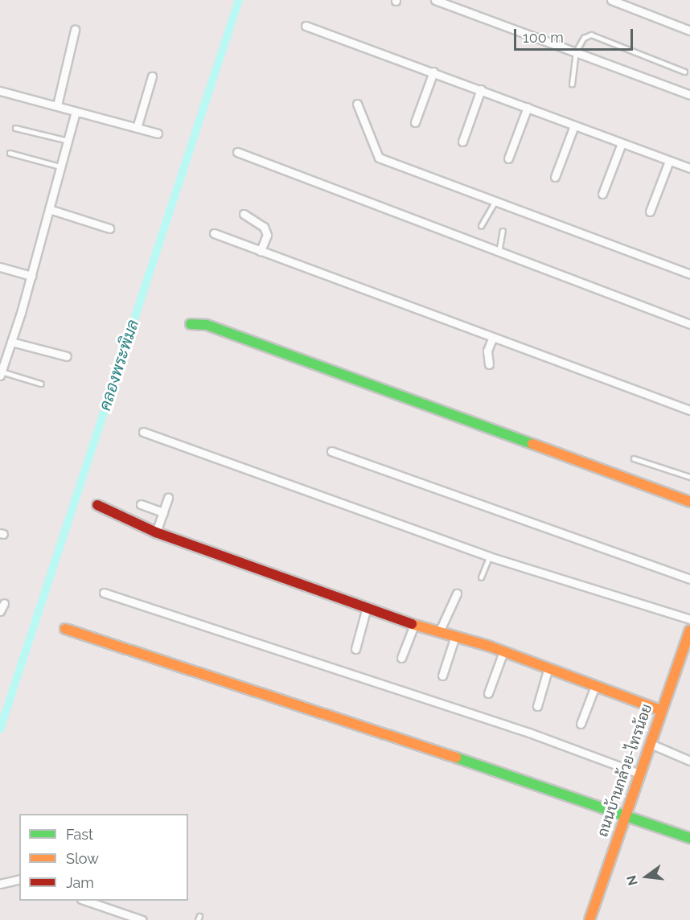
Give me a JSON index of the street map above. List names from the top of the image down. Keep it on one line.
{"streets":{"street":["ถนนบ้านกล้วย-ไทรน้อย"]},"water":["คลองพระพิมล"],"legend":["Fast","Slow","Jam"],"scale_bar":"100 m","north":"left"}
